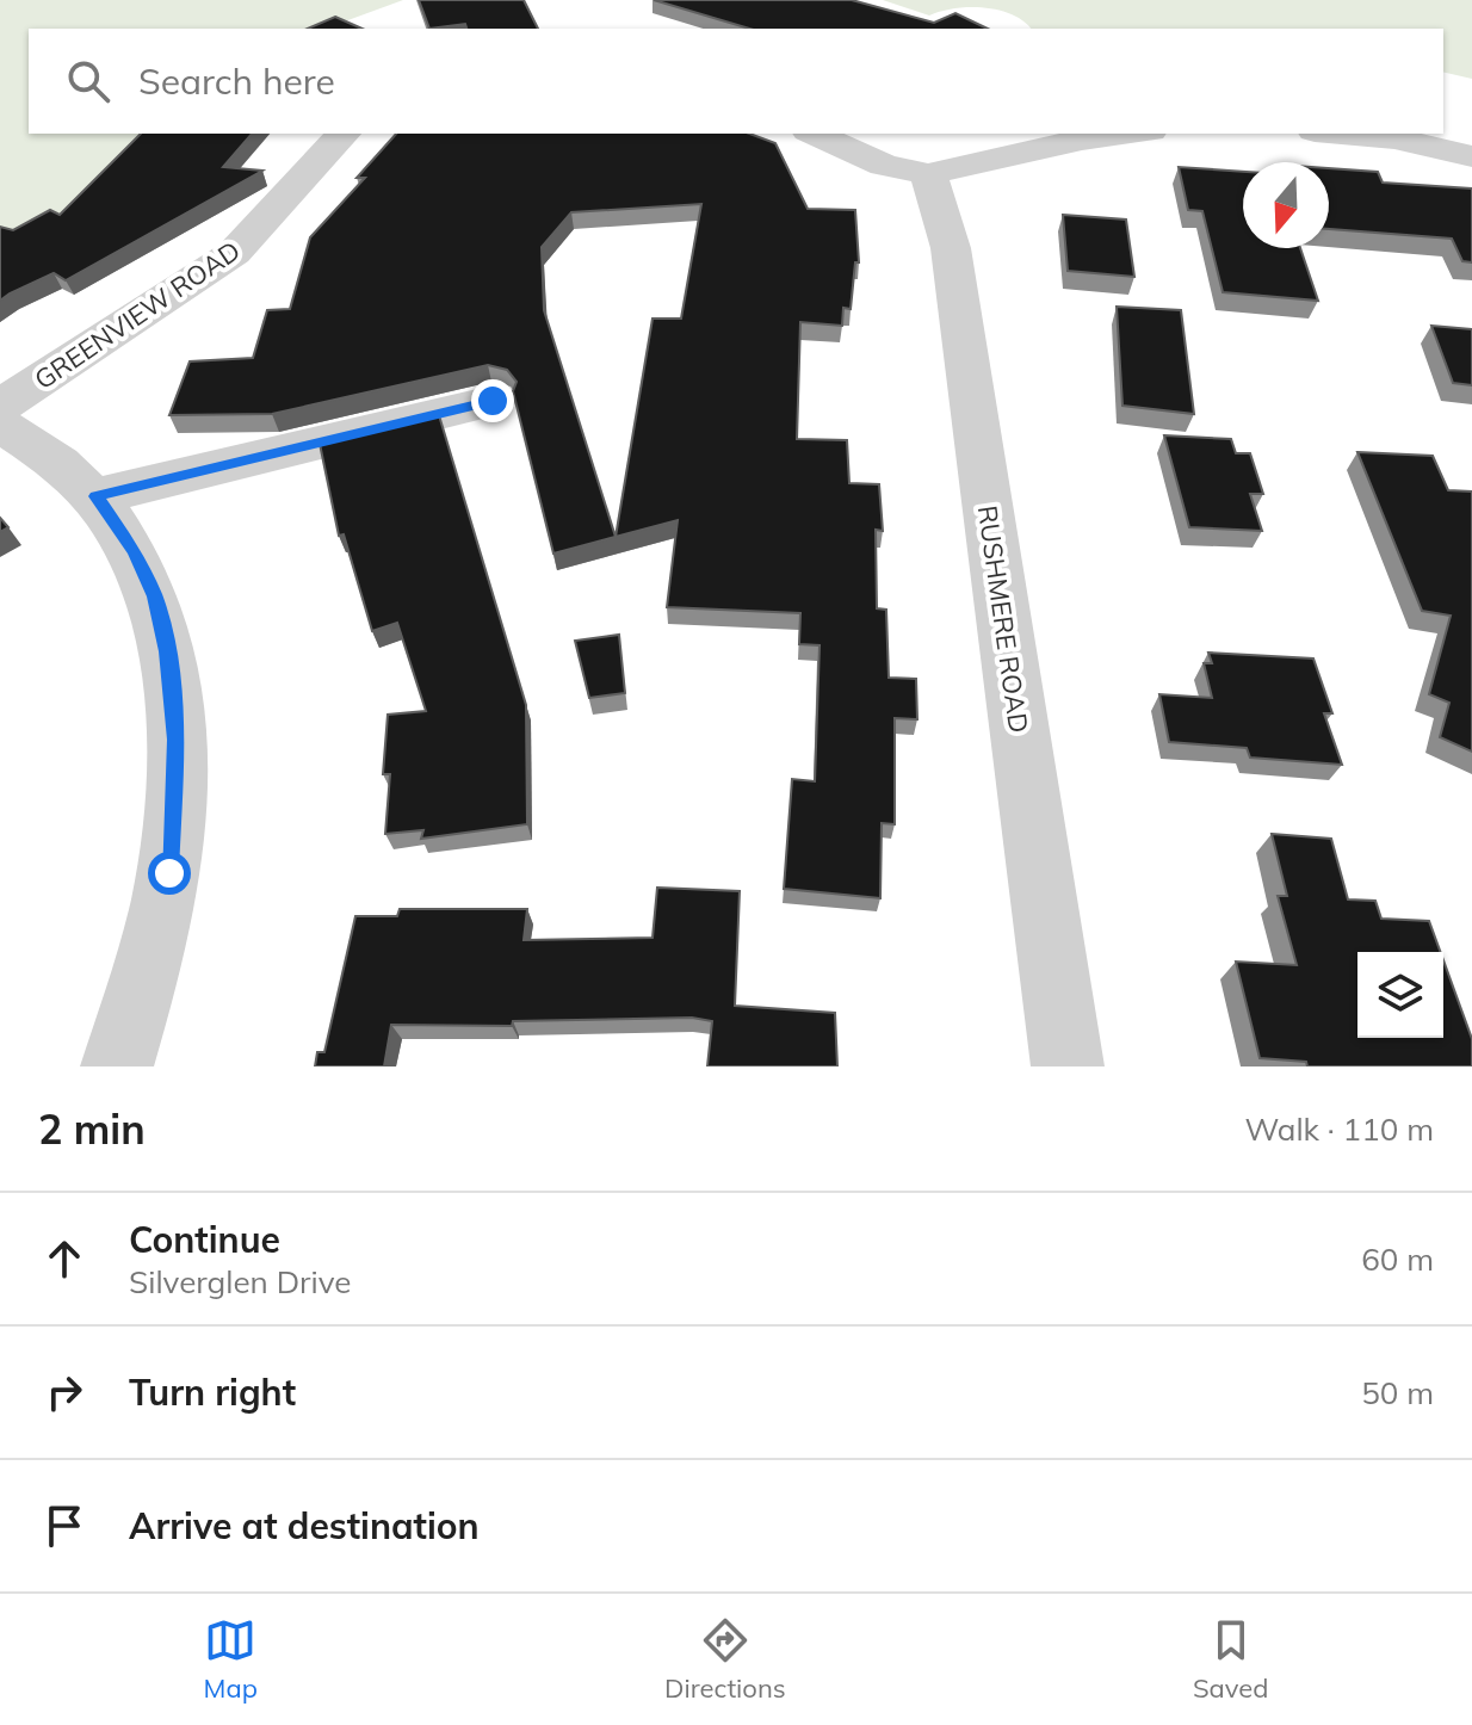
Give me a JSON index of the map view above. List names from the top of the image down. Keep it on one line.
{"streets":{"street":["GREENVIEW ROAD","RUSHMERE ROAD"]},"north":"bottom","page":{"search":"Search here","heading":["2 min","Walk · 110 m"],"list":[["Continue","Silverglen Drive","60 m"],["Turn right","50 m"],"Arrive at destination"],"nav":["Map","Directions","Saved"]}}
